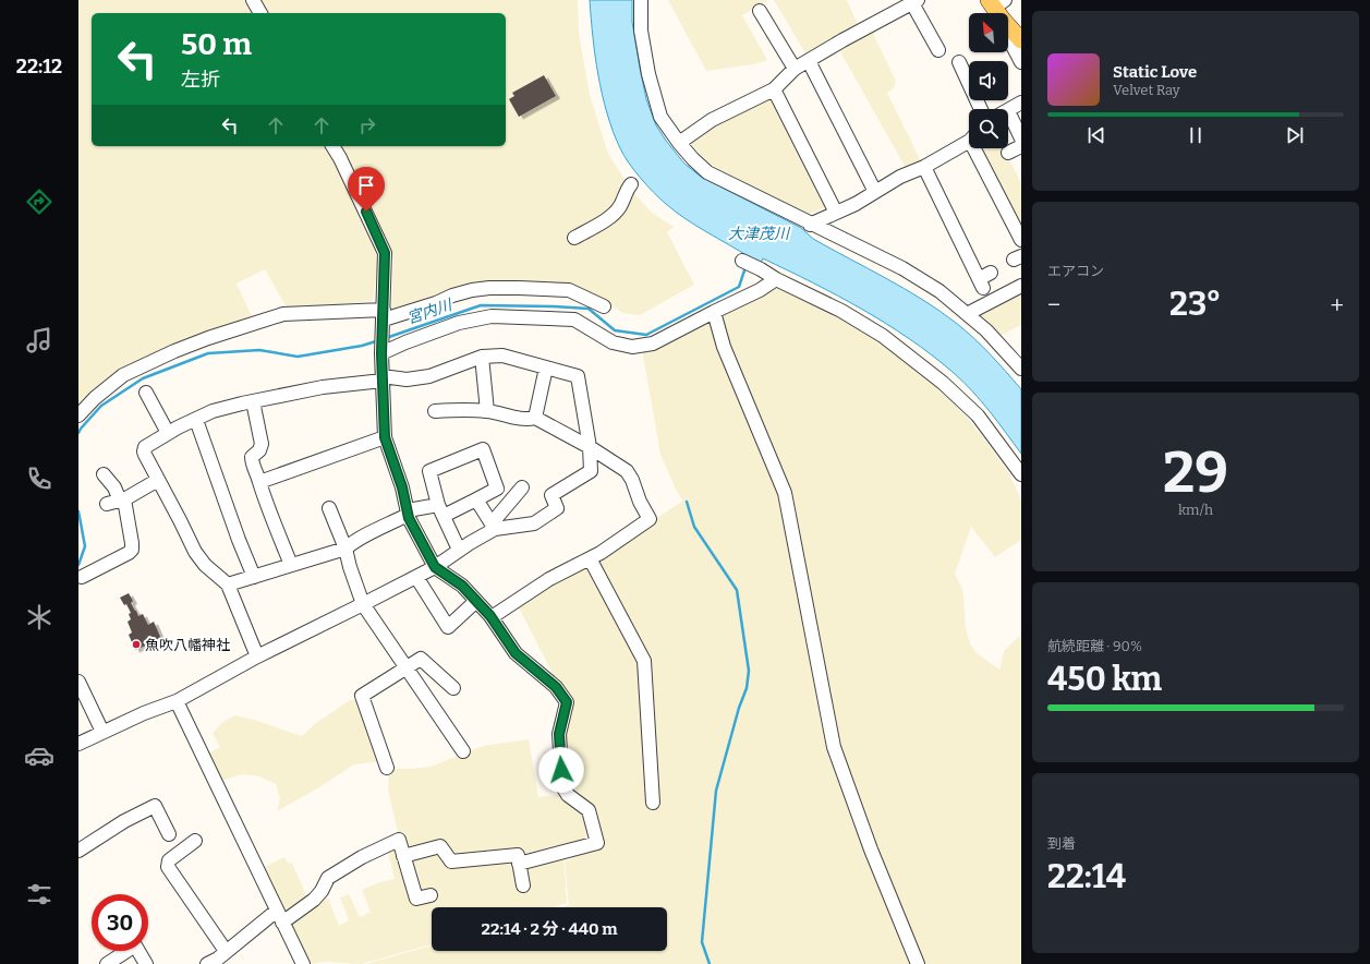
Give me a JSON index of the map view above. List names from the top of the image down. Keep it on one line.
{"water":["大津茂川","宮内川"],"places":["魚吹八幡神社"],"north":"top left","page":{"tabs":"22:12","turn":["50 m","左折"],"song":["Static Love","Velvet Ray"],"tile":["エアコン",["29","km/h"],["航続距離 · 90%","450 km"],["到着","22:14"]],"heat":["−","23°","+"],"limit":"30","trip":"22:14 · 2 分 · 440 m"}}
